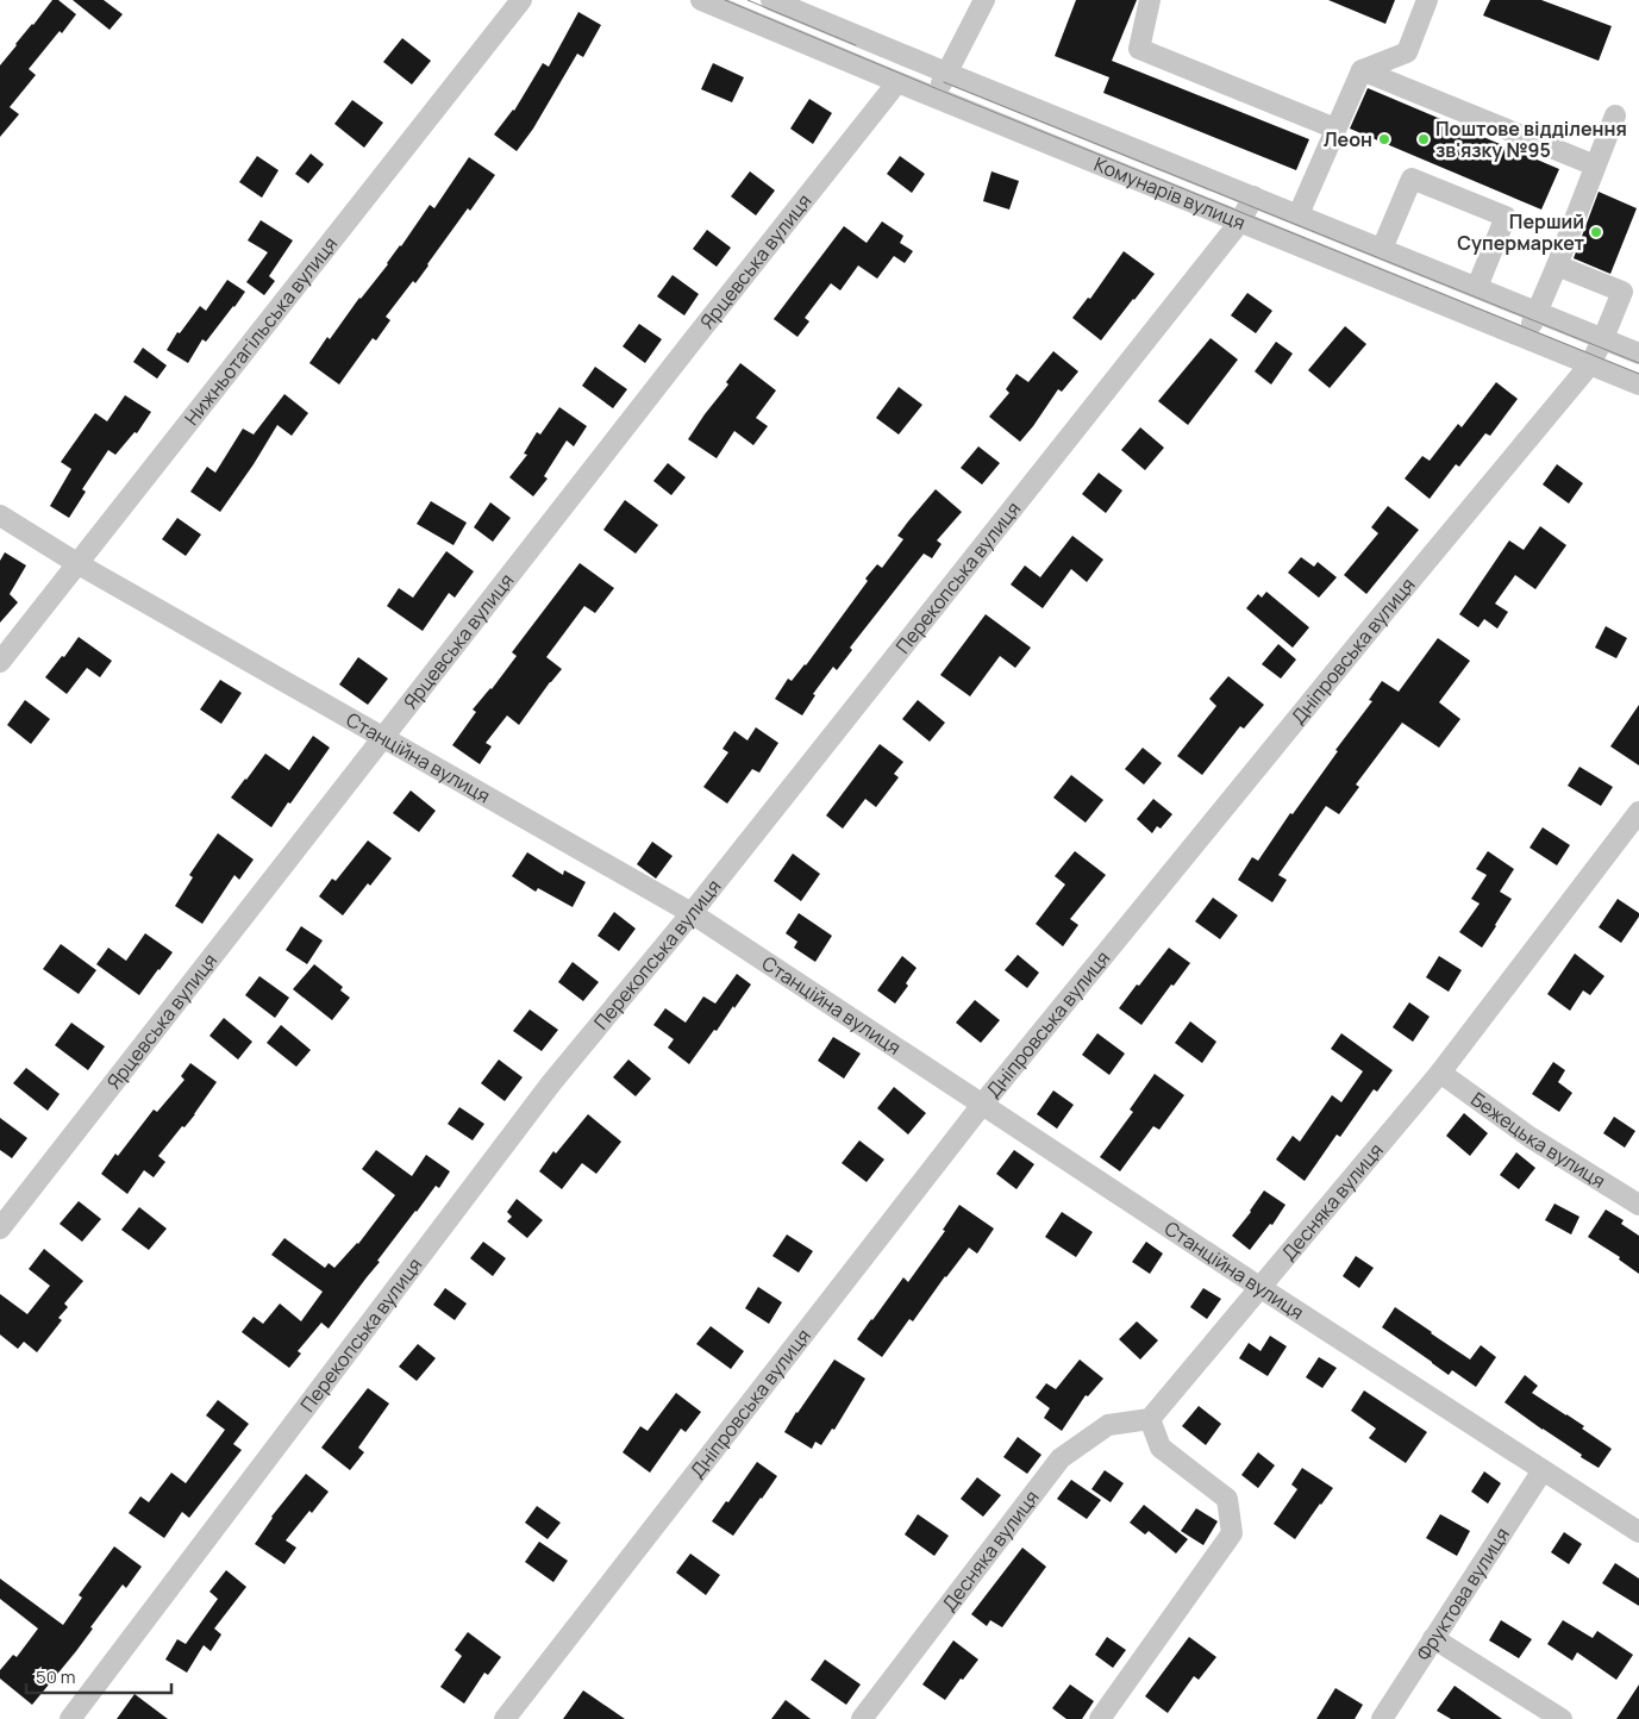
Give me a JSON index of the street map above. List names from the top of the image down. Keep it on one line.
{"streets":{"street":["Комунарів вулиця","Ярцевська вулиця","Нижньотагільська вулиця","Перекопська вулиця","Дніпровська вулиця","Станційна вулиця","Бежецька вулиця","Десняка вулиця","Фруктова вулиця"]},"crossings":[["Комунарів вулиця","Ярцевська вулиця"],["Комунарів вулиця","Перекопська вулиця"],["Комунарів вулиця","Дніпровська вулиця"],["Ярцевська вулиця","Станційна вулиця"],["Нижньотагільська вулиця","Станційна вулиця"],["Перекопська вулиця","Станційна вулиця"],["Дніпровська вулиця","Станційна вулиця"],["Станційна вулиця","Десняка вулиця"],["Станційна вулиця","Фруктова вулиця"],["Бежецька вулиця","Десняка вулиця"]],"places":["Леон","Поштове відділення зв'язку №95","Перший Супермаркет"],"scale_bar":"50 m"}
